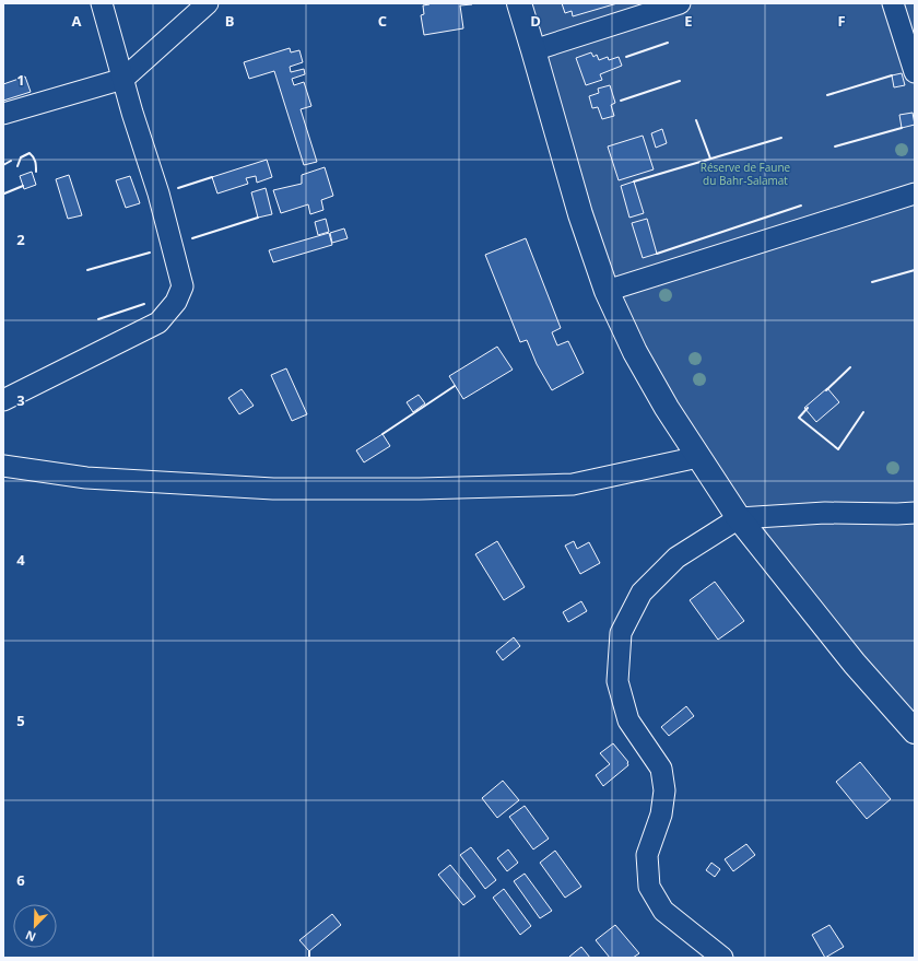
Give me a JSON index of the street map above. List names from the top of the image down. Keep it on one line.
{"parks":["Réserve de Faune du Bahr-Salamat"],"north":"bottom left","grid":{"columns":["A","B","C","D","E","F"],"rows":["1","2","3","4","5","6"]}}
